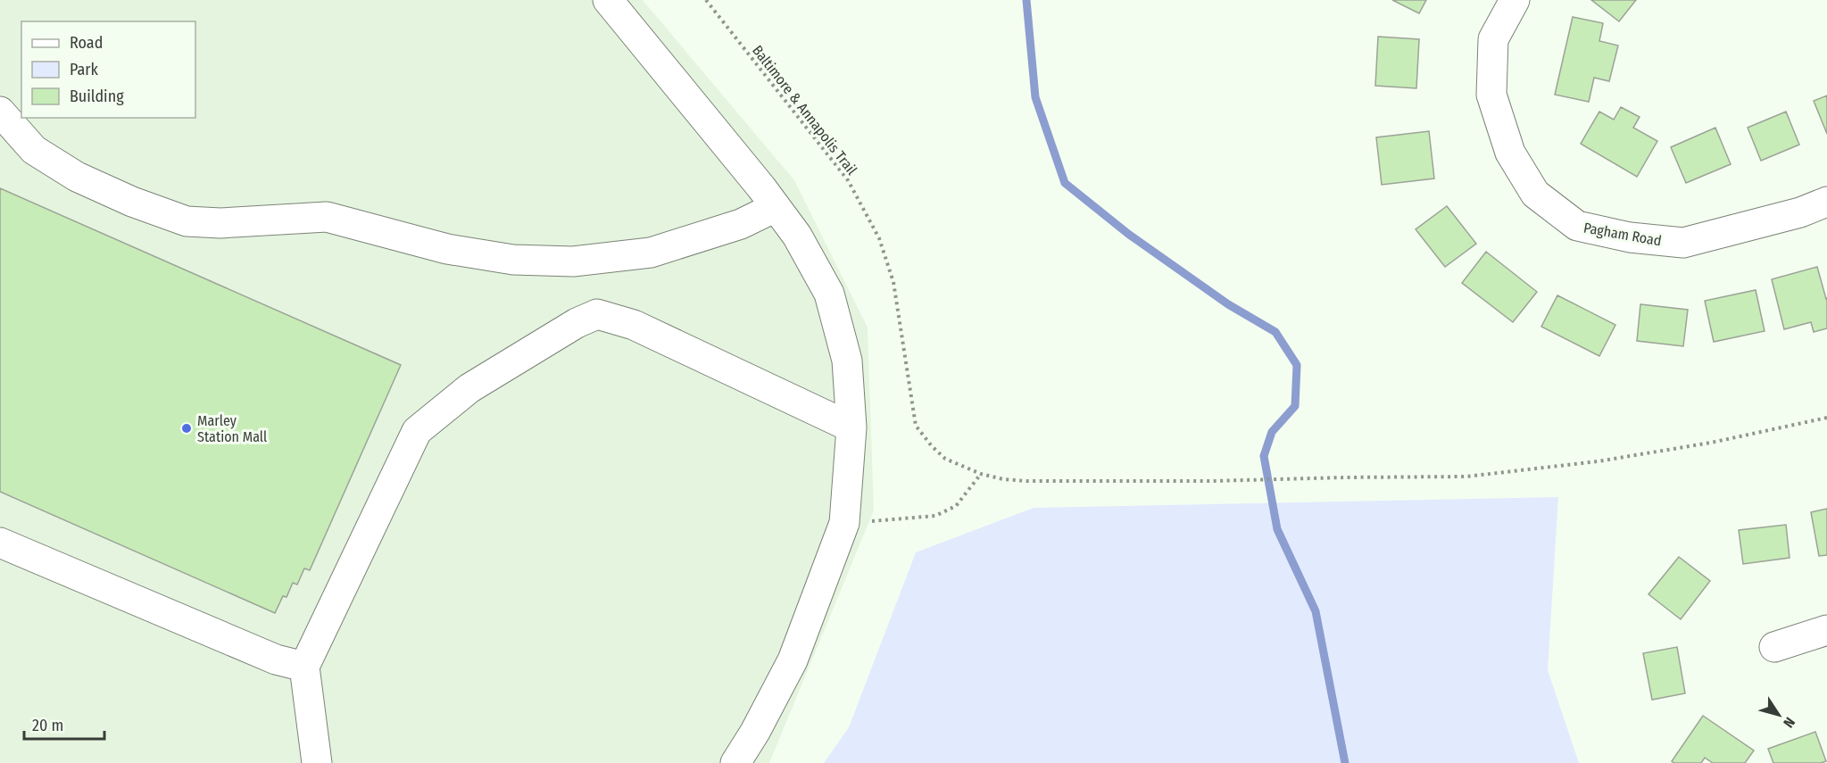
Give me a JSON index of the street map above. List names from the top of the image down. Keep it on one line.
{"streets":{"street":["Pagham Road"],"path":["Baltimore & Annapolis Trail"]},"places":["Marley Station Mall"],"legend":["Road","Park","Building"],"scale_bar":"20 m","north":"bottom right"}
